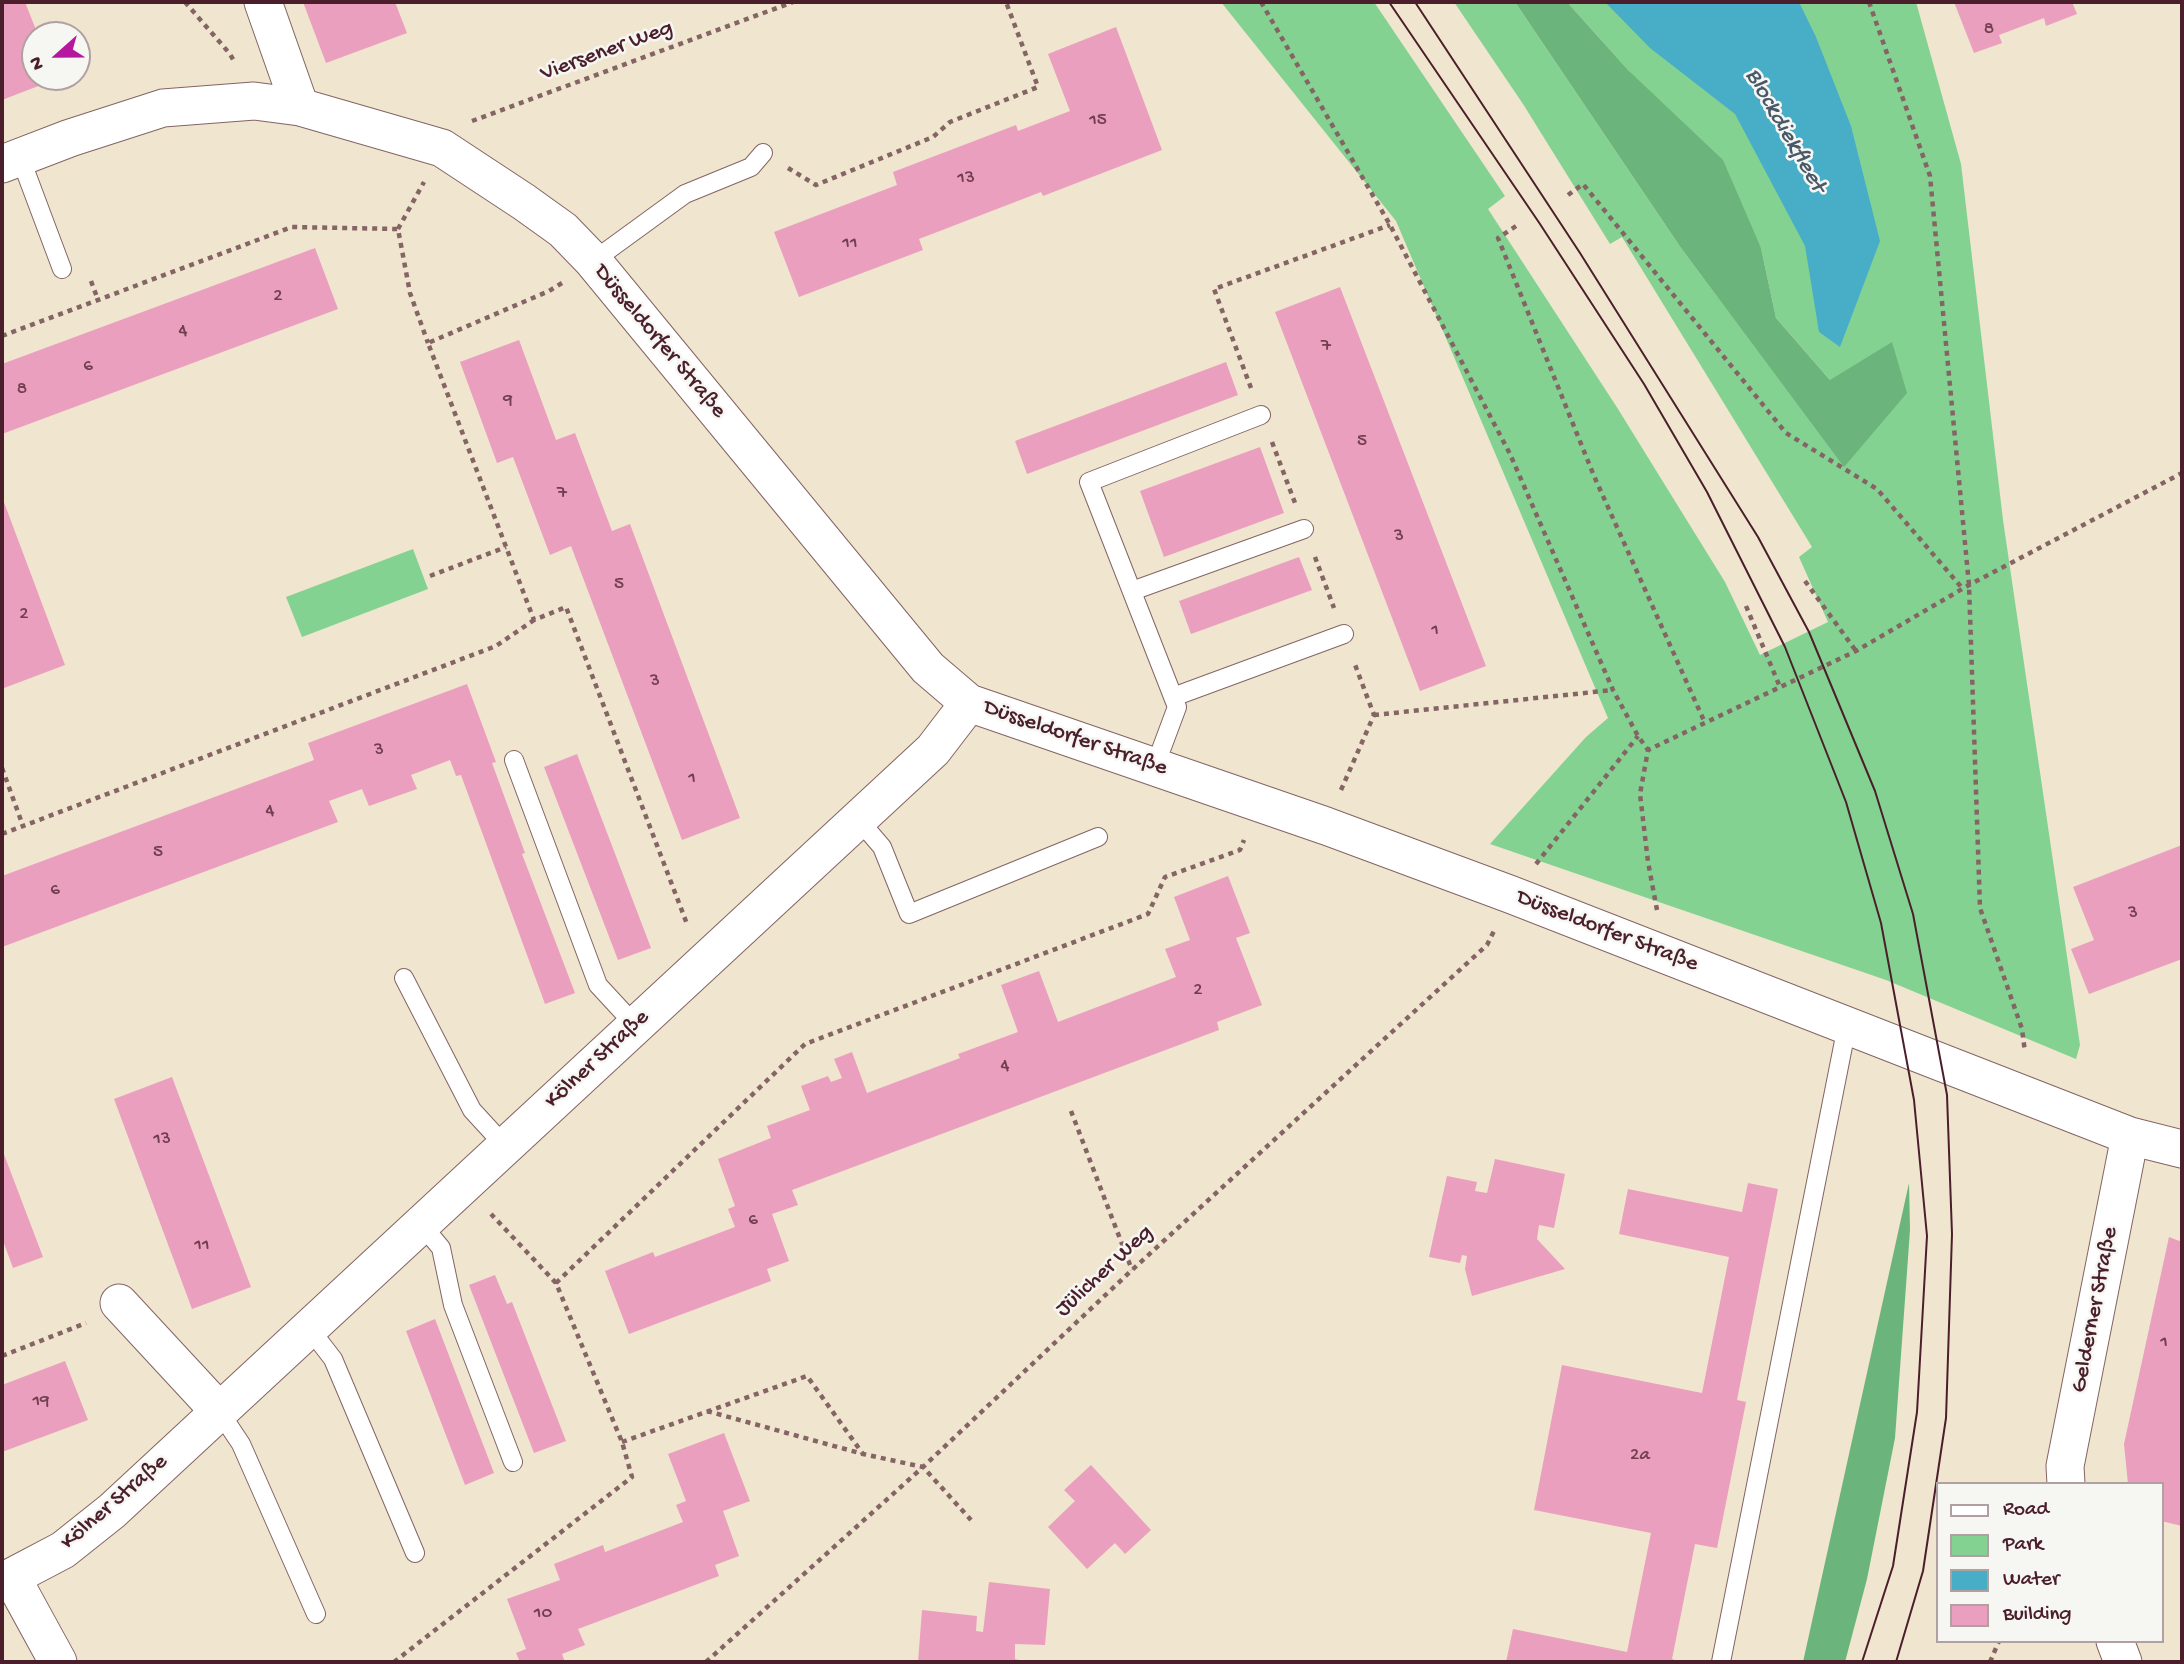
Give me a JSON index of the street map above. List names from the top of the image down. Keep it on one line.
{"streets":{"street":["Düsseldorfer Straße","Kölner Straße","Gelderner Straße"],"path":["Viersener Weg","Jülicher Weg"]},"crossings":[["Viersener Weg","Düsseldorfer Straße"],["Düsseldorfer Straße","Kölner Straße"],["Düsseldorfer Straße","Jülicher Weg"],["Düsseldorfer Straße","Gelderner Straße"]],"water":["Blockdiekfleet"],"house_numbers":["8","15","13","11","2","4","7","6","8","9","5","7","3","5","2","1","3","3","1","4","5","6","3","2","4","13","6","11","1","19","2a","10"],"legend":["Road","Park","Water","Building"],"north":"left"}
